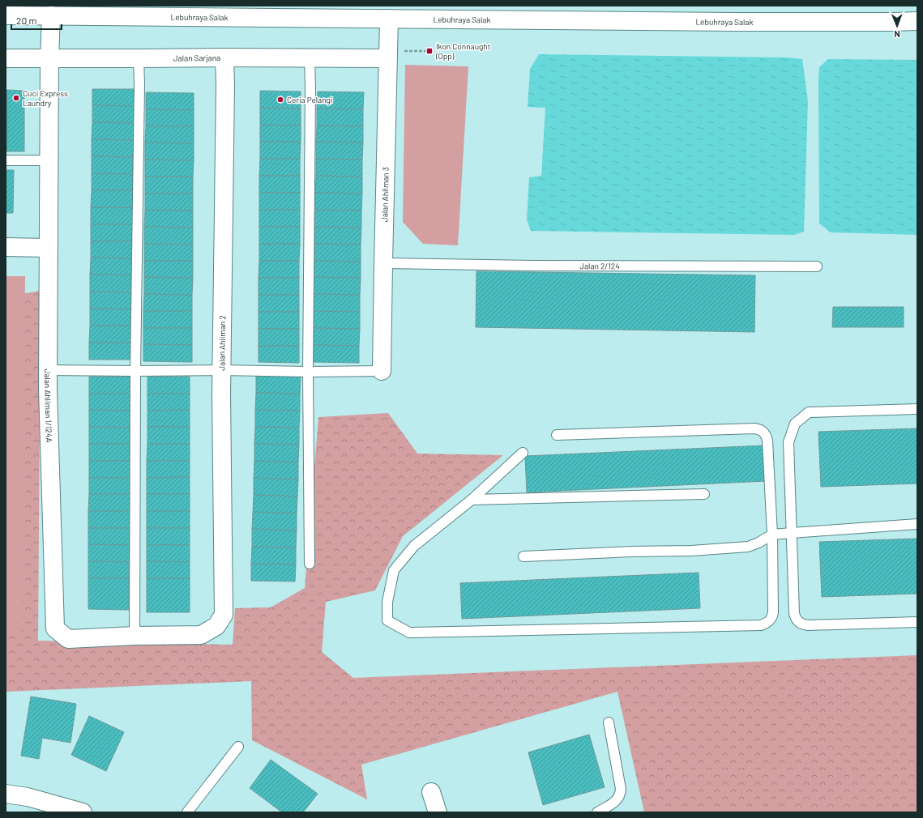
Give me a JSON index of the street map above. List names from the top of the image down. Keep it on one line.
{"streets":{"main road":["Lebuhraya Salak","Jalan Sarjana","Jalan Ahliman 3","Jalan Ahliman 2","Jalan Ahliman 1/124A"],"lane":["Jalan 2/124"]},"crossings":[["Lebuhraya Salak","Jalan Ahliman 3"],["Lebuhraya Salak","Jalan Ahliman 1/124A"],["Jalan Sarjana","Jalan Ahliman 3"],["Jalan Sarjana","Jalan Ahliman 2"],["Jalan Sarjana","Jalan Ahliman 1/124A"],["Jalan Ahliman 3","Jalan 2/124"],["Jalan Ahliman 2","Jalan Ahliman 1/124A"]],"places":{"transit":["Ikon Connaught (Opp)"],"other":["Cuci Express Laundry","Ceria Pelangi"]},"scale_bar":"20 m","north":"bottom"}
